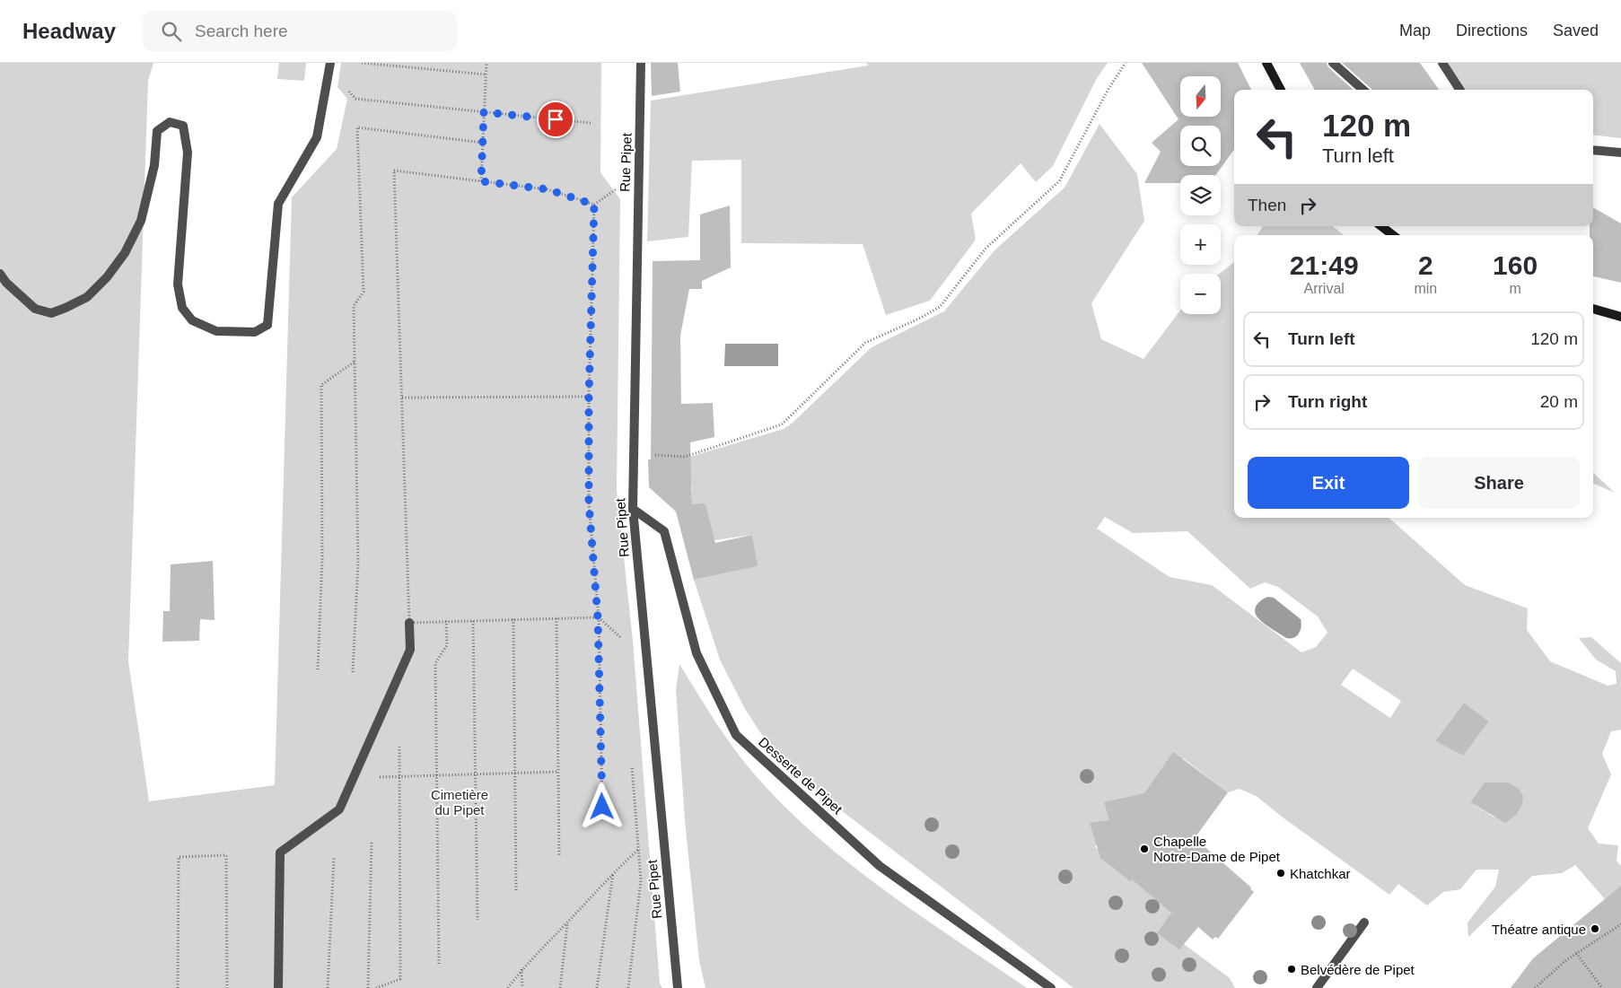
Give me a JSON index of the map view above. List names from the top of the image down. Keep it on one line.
{"streets":{"street":["Rue Pipet","Desserte de Pipet"]},"crossings":[["Rue Pipet","Desserte de Pipet"]],"parks":["Cimetière du Pipet"],"places":["Chapelle Notre-Dame de Pipet","Khatchkar","Théatre antique","Belvédère de Pipet"],"north":"bottom","page":{"header":"Headway","search":"Search here","nav":["Map","Directions","Saved"],"map_buttons":["+","−"],"turn":["120 m","Turn left"],"then":"Then","eta":["21:49","Arrival","2","min","160","m"],"list":[{"name":"Turn left","value":"120 m"},{"name":"Turn right","value":"20 m"}],"buttons":["Exit","Share"]}}
